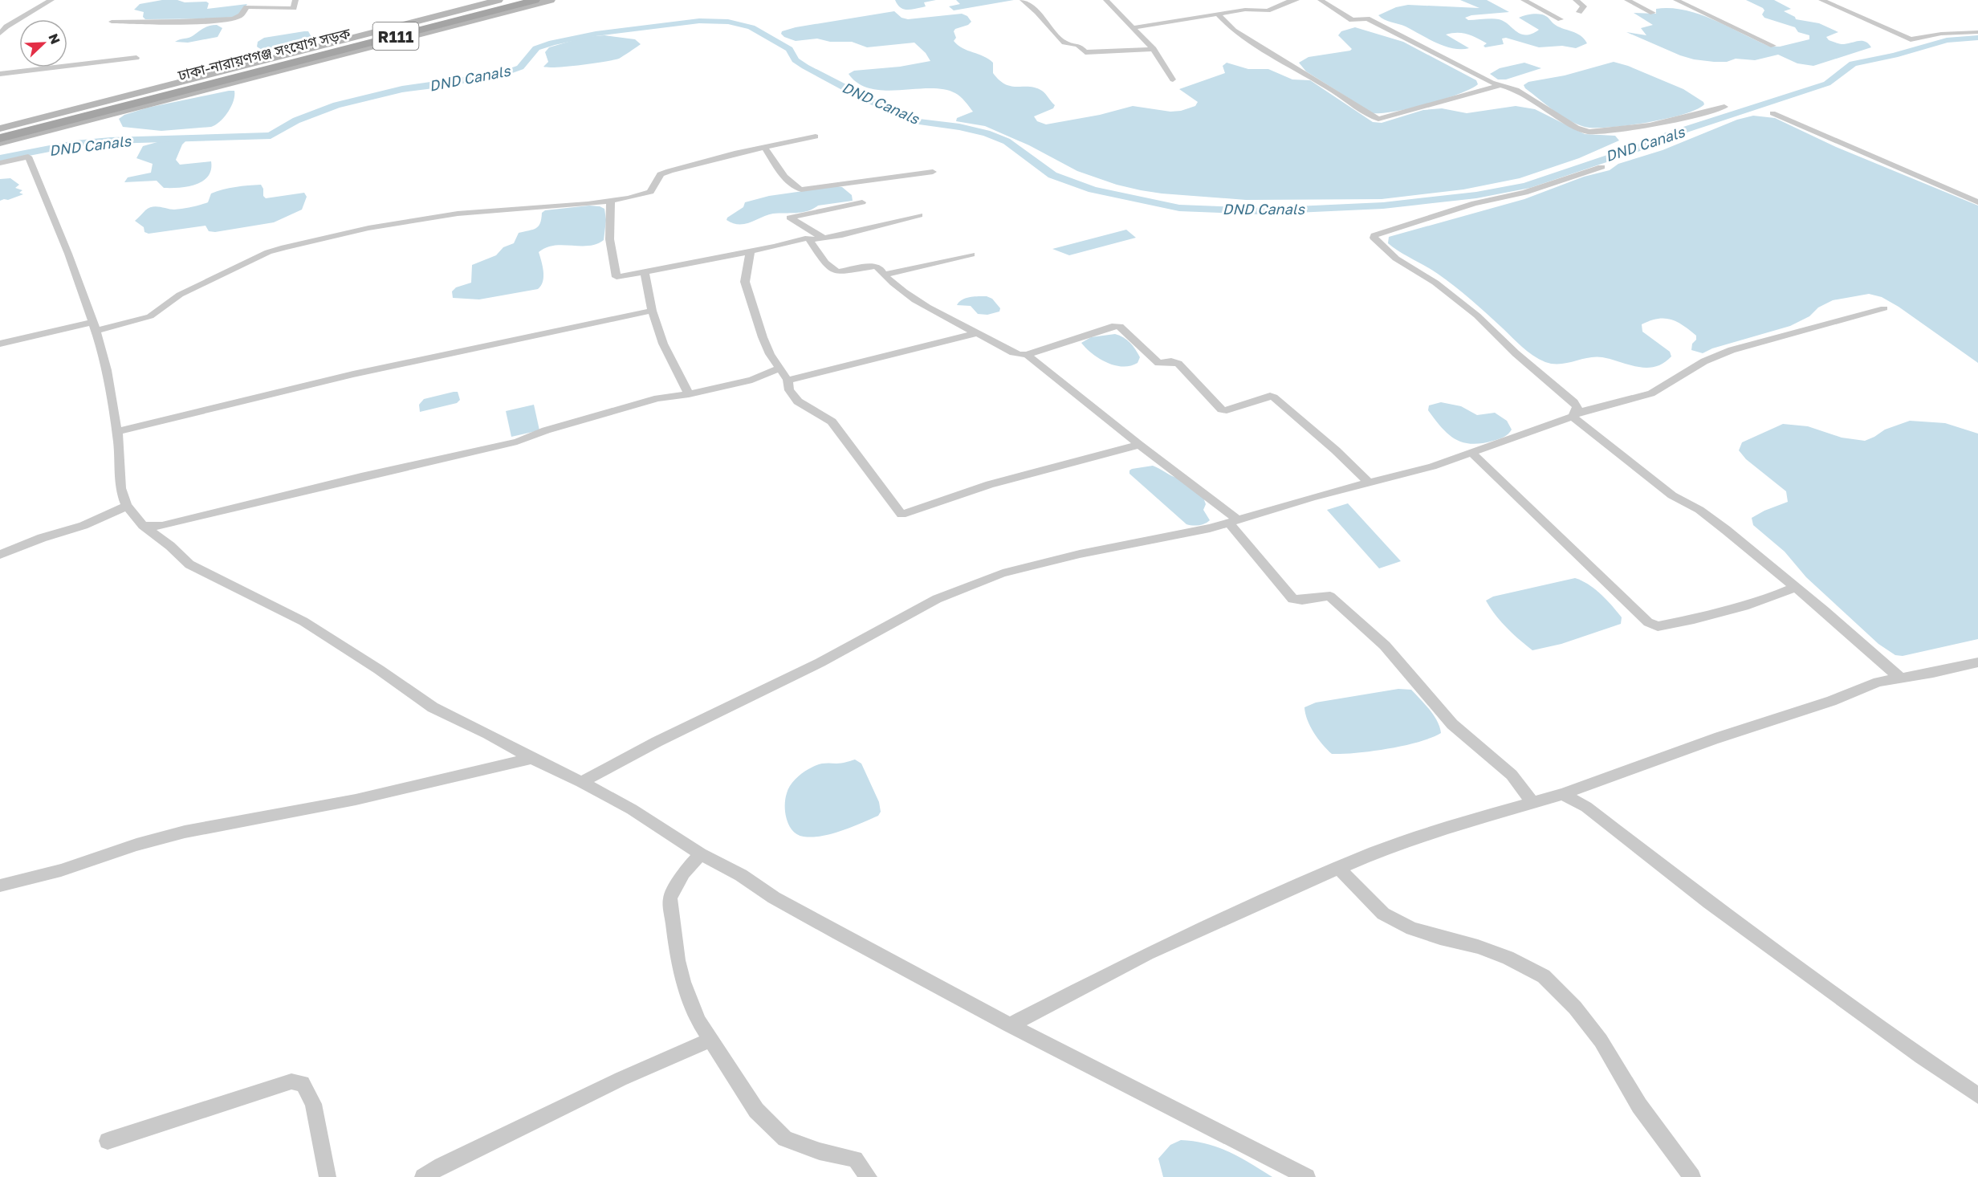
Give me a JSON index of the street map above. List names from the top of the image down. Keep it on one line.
{"streets":{"main road":["R111","ঢাকা-নারায়ণগঞ্জ সংযোগ সড়ক"]},"water":["DND Canals"],"north":"top right"}
